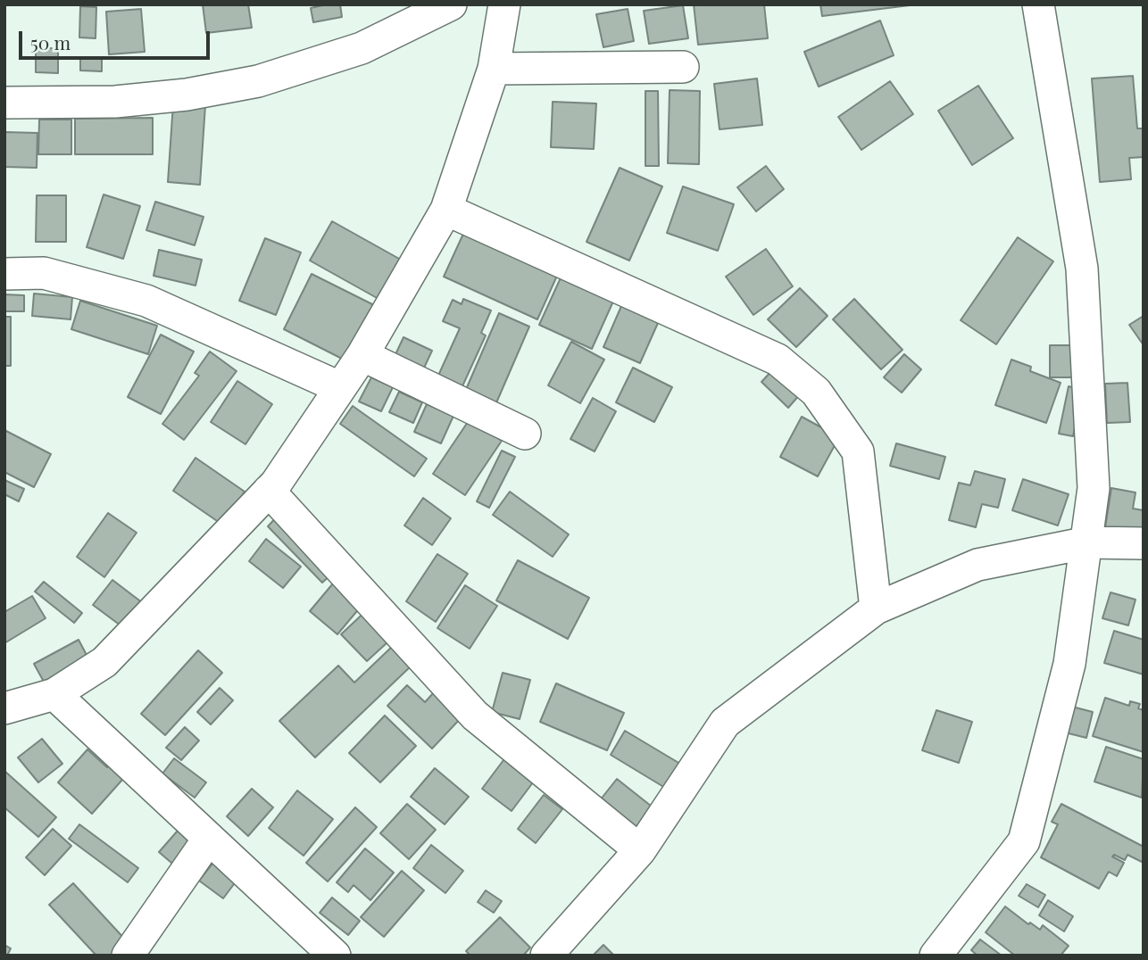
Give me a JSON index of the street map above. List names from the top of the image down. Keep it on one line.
{"scale_bar":"50 m"}
